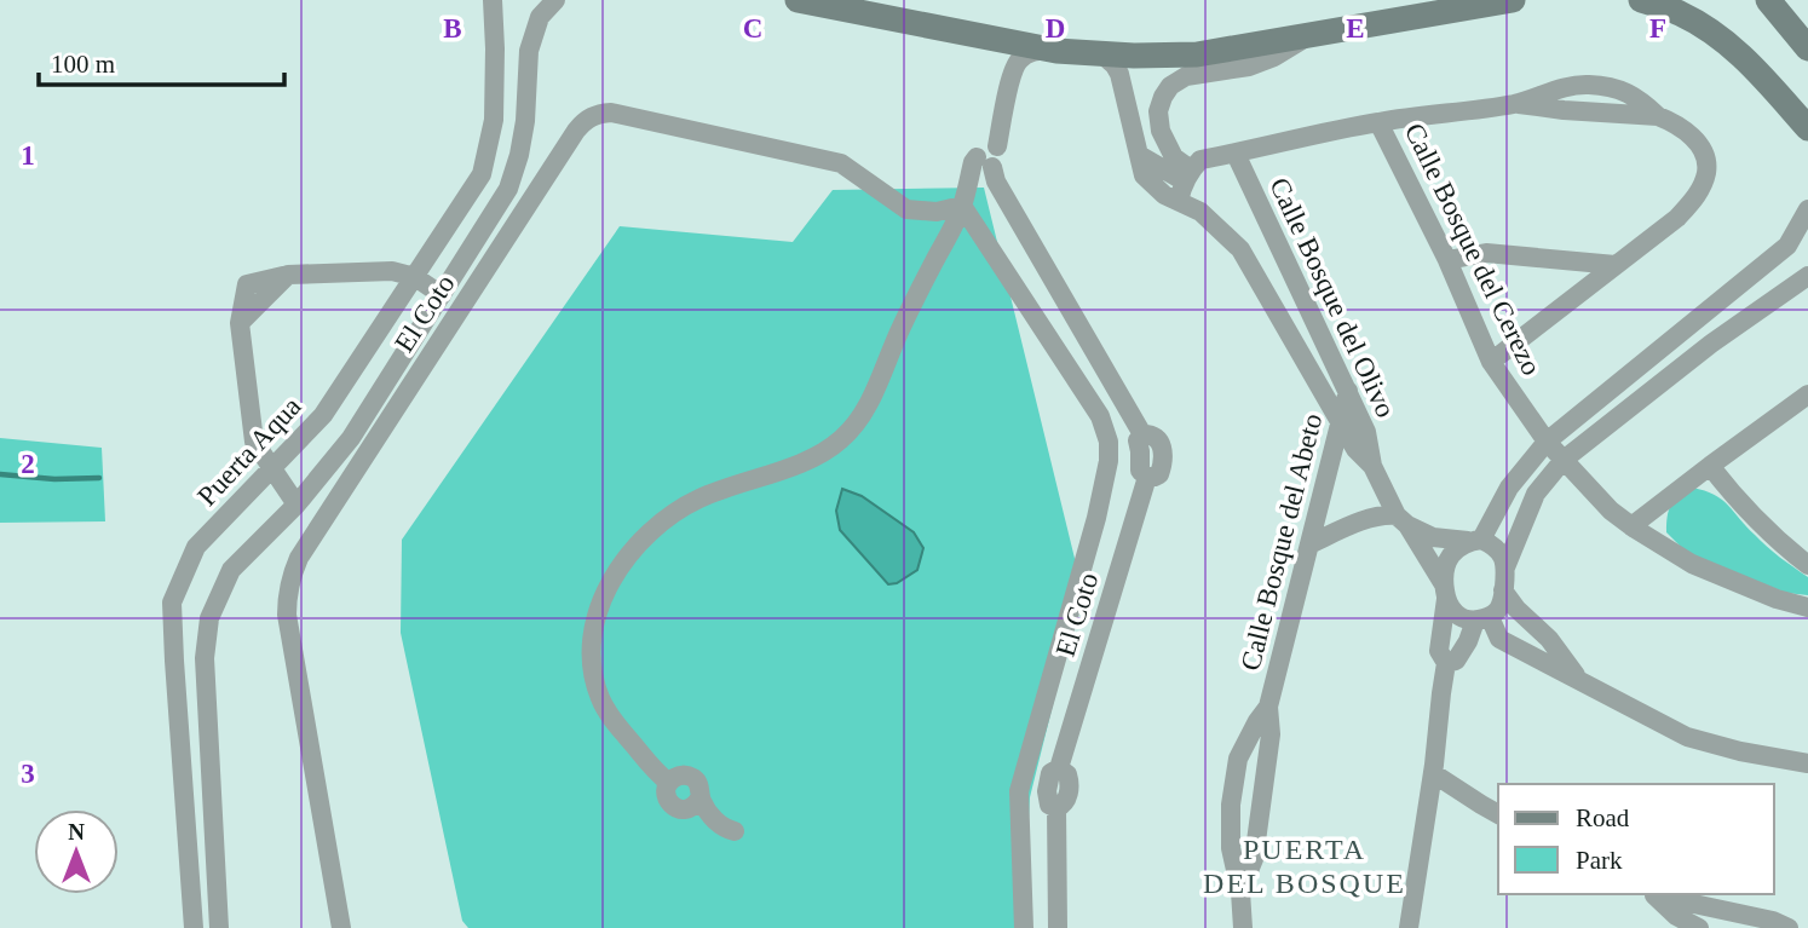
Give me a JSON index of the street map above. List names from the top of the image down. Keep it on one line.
{"streets":{"street":["Calle Bosque del Cerezo","Calle Bosque del Olivo","El Coto","Puerta Aqua","Calle Bosque del Abeto"]},"crossings":[["Calle Bosque del Olivo","Calle Bosque del Abeto"]],"districts":["PUERTA DEL BOSQUE"],"legend":["Road","Park"],"scale_bar":"100 m","north":"top","grid":{"columns":["B","C","D","E","F"],"rows":["1","2","3"]}}
